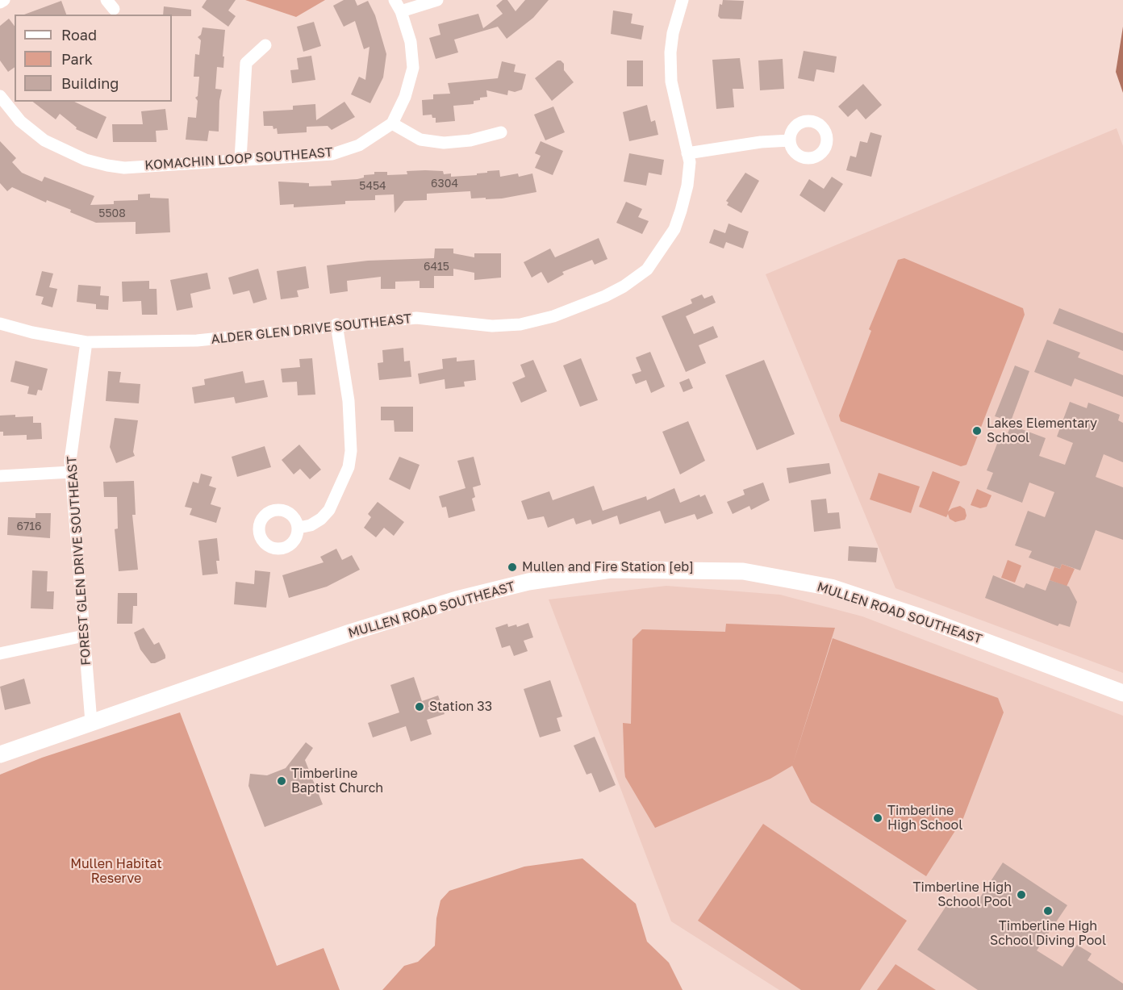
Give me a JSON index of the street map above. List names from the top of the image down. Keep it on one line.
{"streets":{"street":["KOMACHIN LOOP SOUTHEAST","ALDER GLEN DRIVE SOUTHEAST","FOREST GLEN DRIVE SOUTHEAST","MULLEN ROAD SOUTHEAST"]},"crossings":[["ALDER GLEN DRIVE SOUTHEAST","FOREST GLEN DRIVE SOUTHEAST"],["FOREST GLEN DRIVE SOUTHEAST","MULLEN ROAD SOUTHEAST"]],"parks":["Mullen Habitat Reserve"],"places":["Lakes Elementary School","Mullen and Fire Station [eb]","Station 33","Timberline Baptist Church","Timberline High School","Timberline High School Pool","Timberline High School Diving Pool"],"house_numbers":["6304","5454","5508","6415","6716"],"legend":["Road","Park","Building"]}
